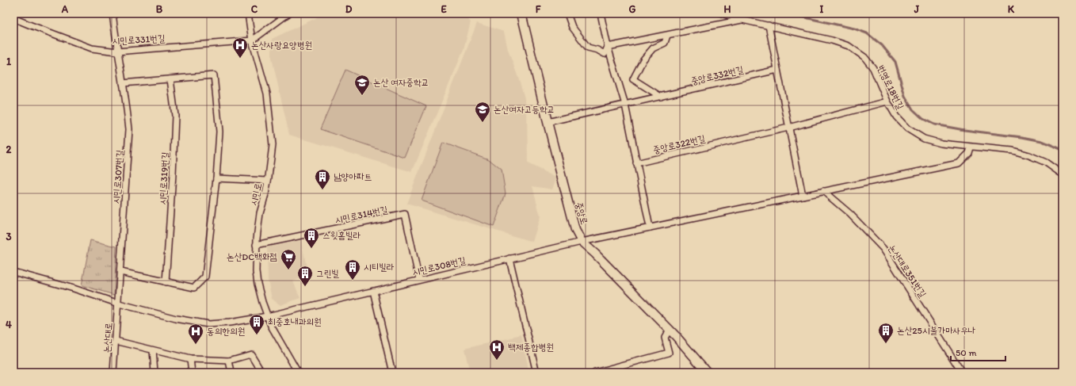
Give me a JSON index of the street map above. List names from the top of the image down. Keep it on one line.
{"streets":{"street":["시민로331번길","중앙로332번길","번영로18번길","중앙로322번길","시민로307번길","시민로319번길","시민로","중앙로","시민로314번길","시민로308번길","논산대로351번길","논산대로"]},"crossings":[["시민로331번길","시민로307번길"],["시민로331번길","시민로"],["중앙로332번길","중앙로"],["번영로18번길","중앙로322번길"],["시민로307번길","논산대로"],["시민로","시민로314번길"],["시민로","시민로308번길"],["중앙로","시민로308번길"],["시민로314번길","시민로308번길"]],"places":{"hospital":["논산사랑요양병원","동의한의원","백제종합병원"],"school or university":["논산 여자중학교","논산여자고등학교"],"building":["남양아파트","스윗홈빌라","시티빌라","그린빌","최중호내과의원","논산25시불가마사우나"],"supermarket":["논산DC백화점"]},"scale_bar":"50 m","grid":{"columns":["A","B","C","D","E","F","G","H","I","J","K"],"rows":["1","2","3","4"]}}
